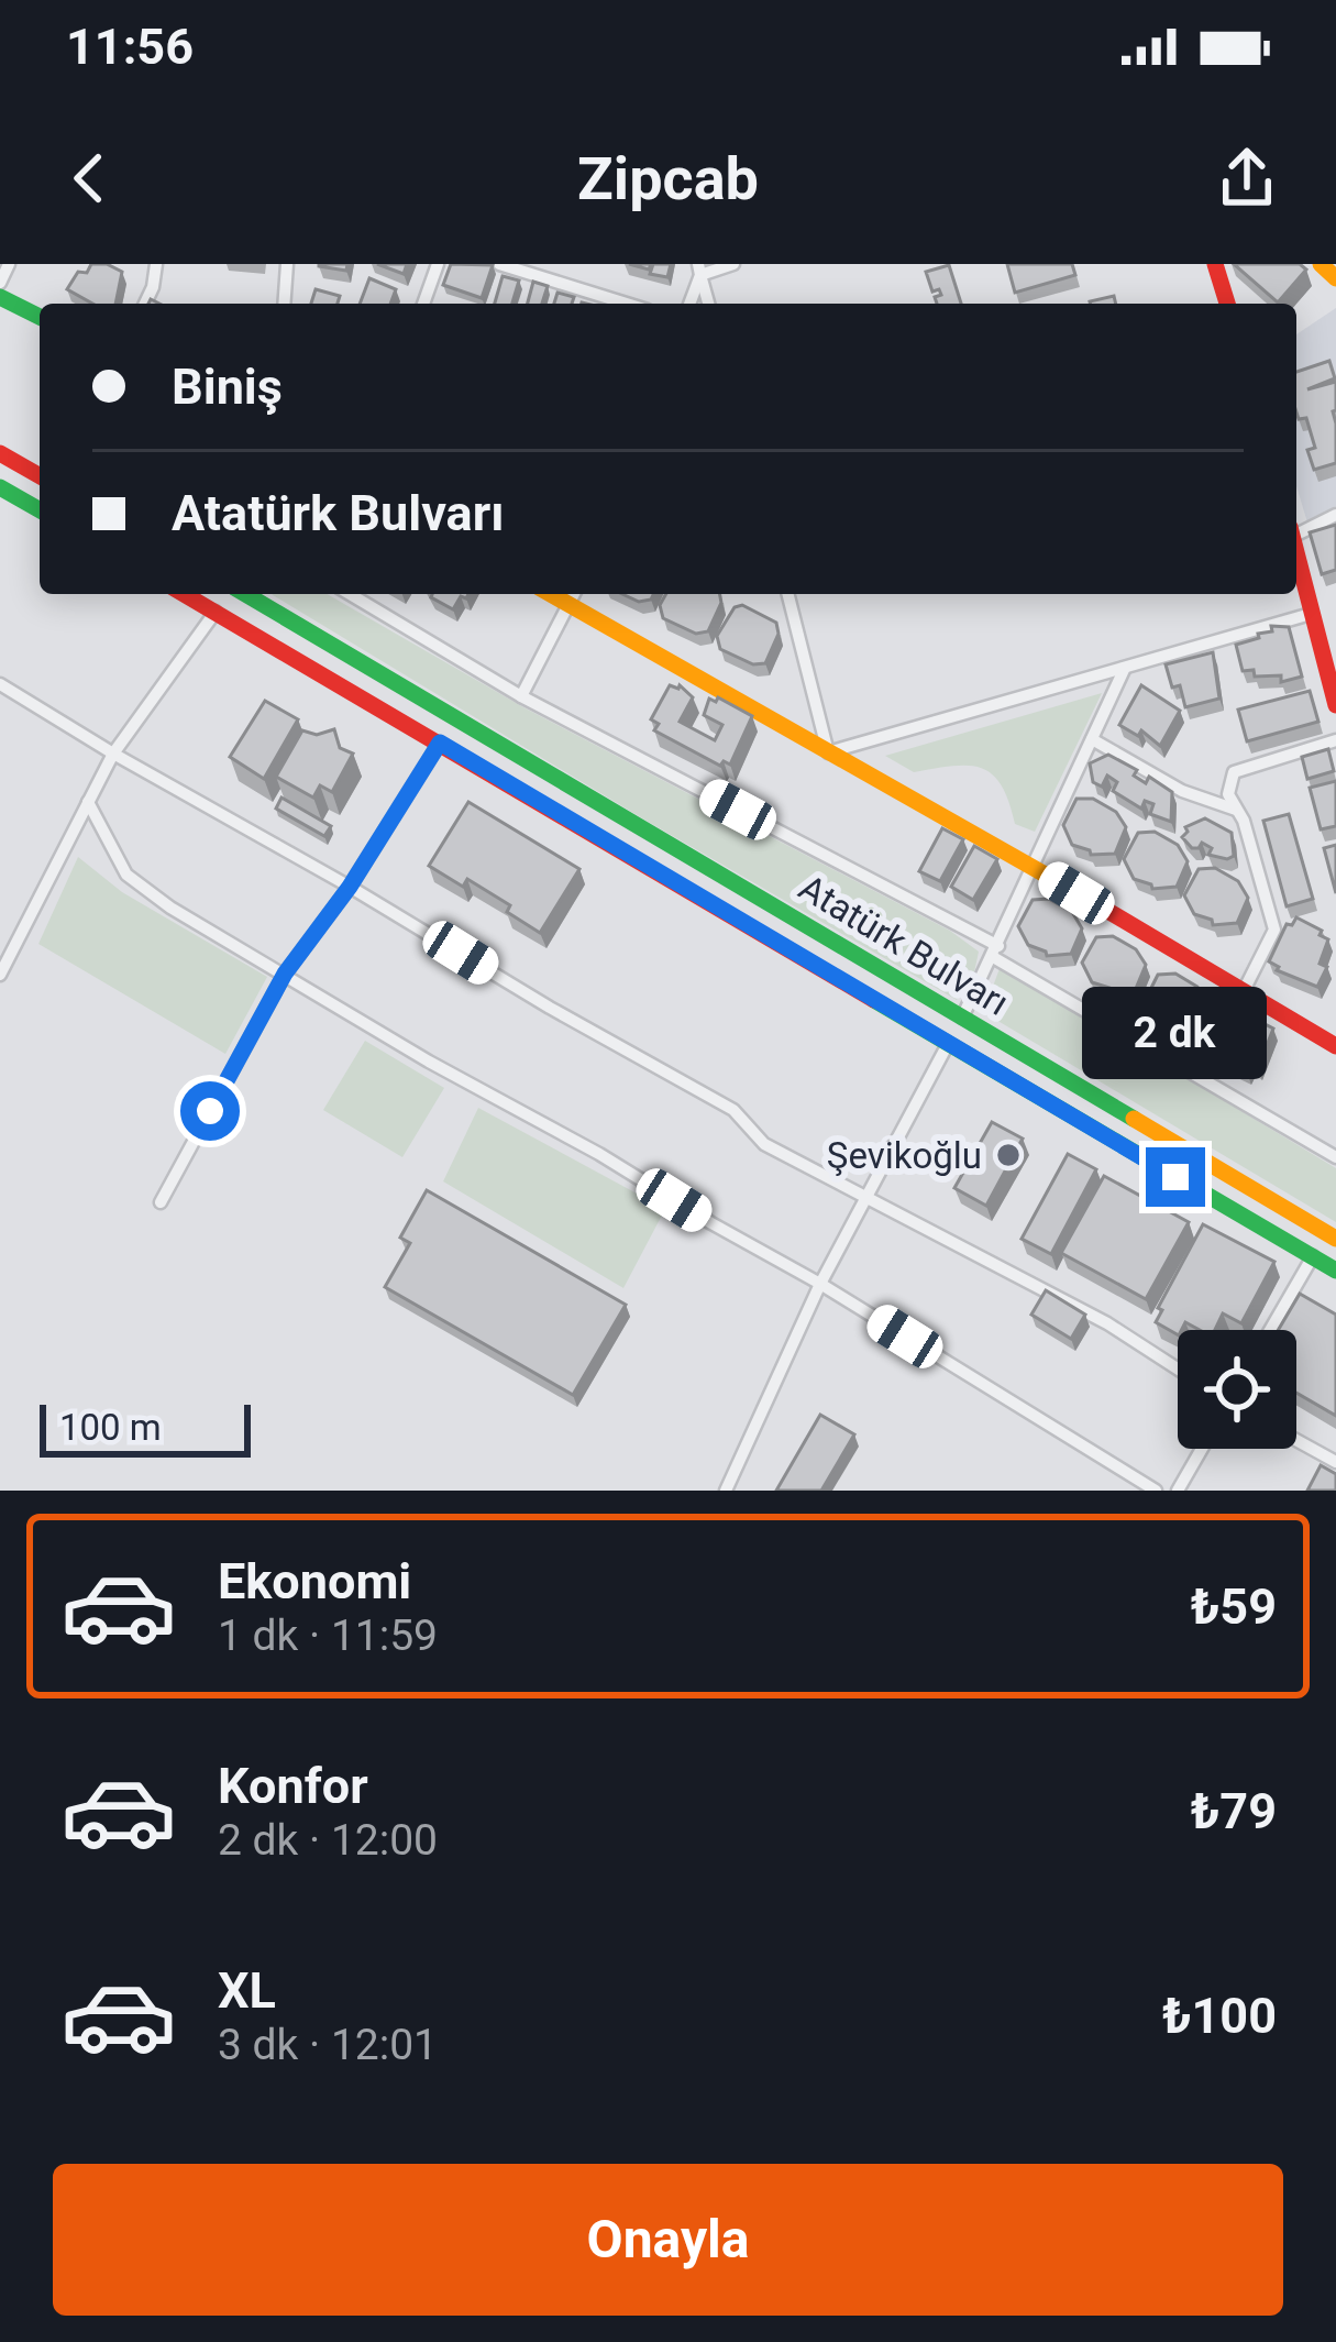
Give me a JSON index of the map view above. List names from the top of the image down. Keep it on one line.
{"streets":{"main road":["Atatürk Bulvarı"]},"places":["Şevikoğlu"],"scale_bar":"100 m","page":{"status":"11:56","header":"Zipcab","banner":["Biniş","Atatürk Bulvarı"],"bubble":"2 dk","scale":"100 m","list":[{"name":"Ekonomi","note":"1 dk · 11:59","value":"₺59"},{"name":"Konfor","note":"2 dk · 12:00","value":"₺79"},{"name":"XL","note":"3 dk · 12:01","value":"₺100"}],"buttons":"Onayla"}}
